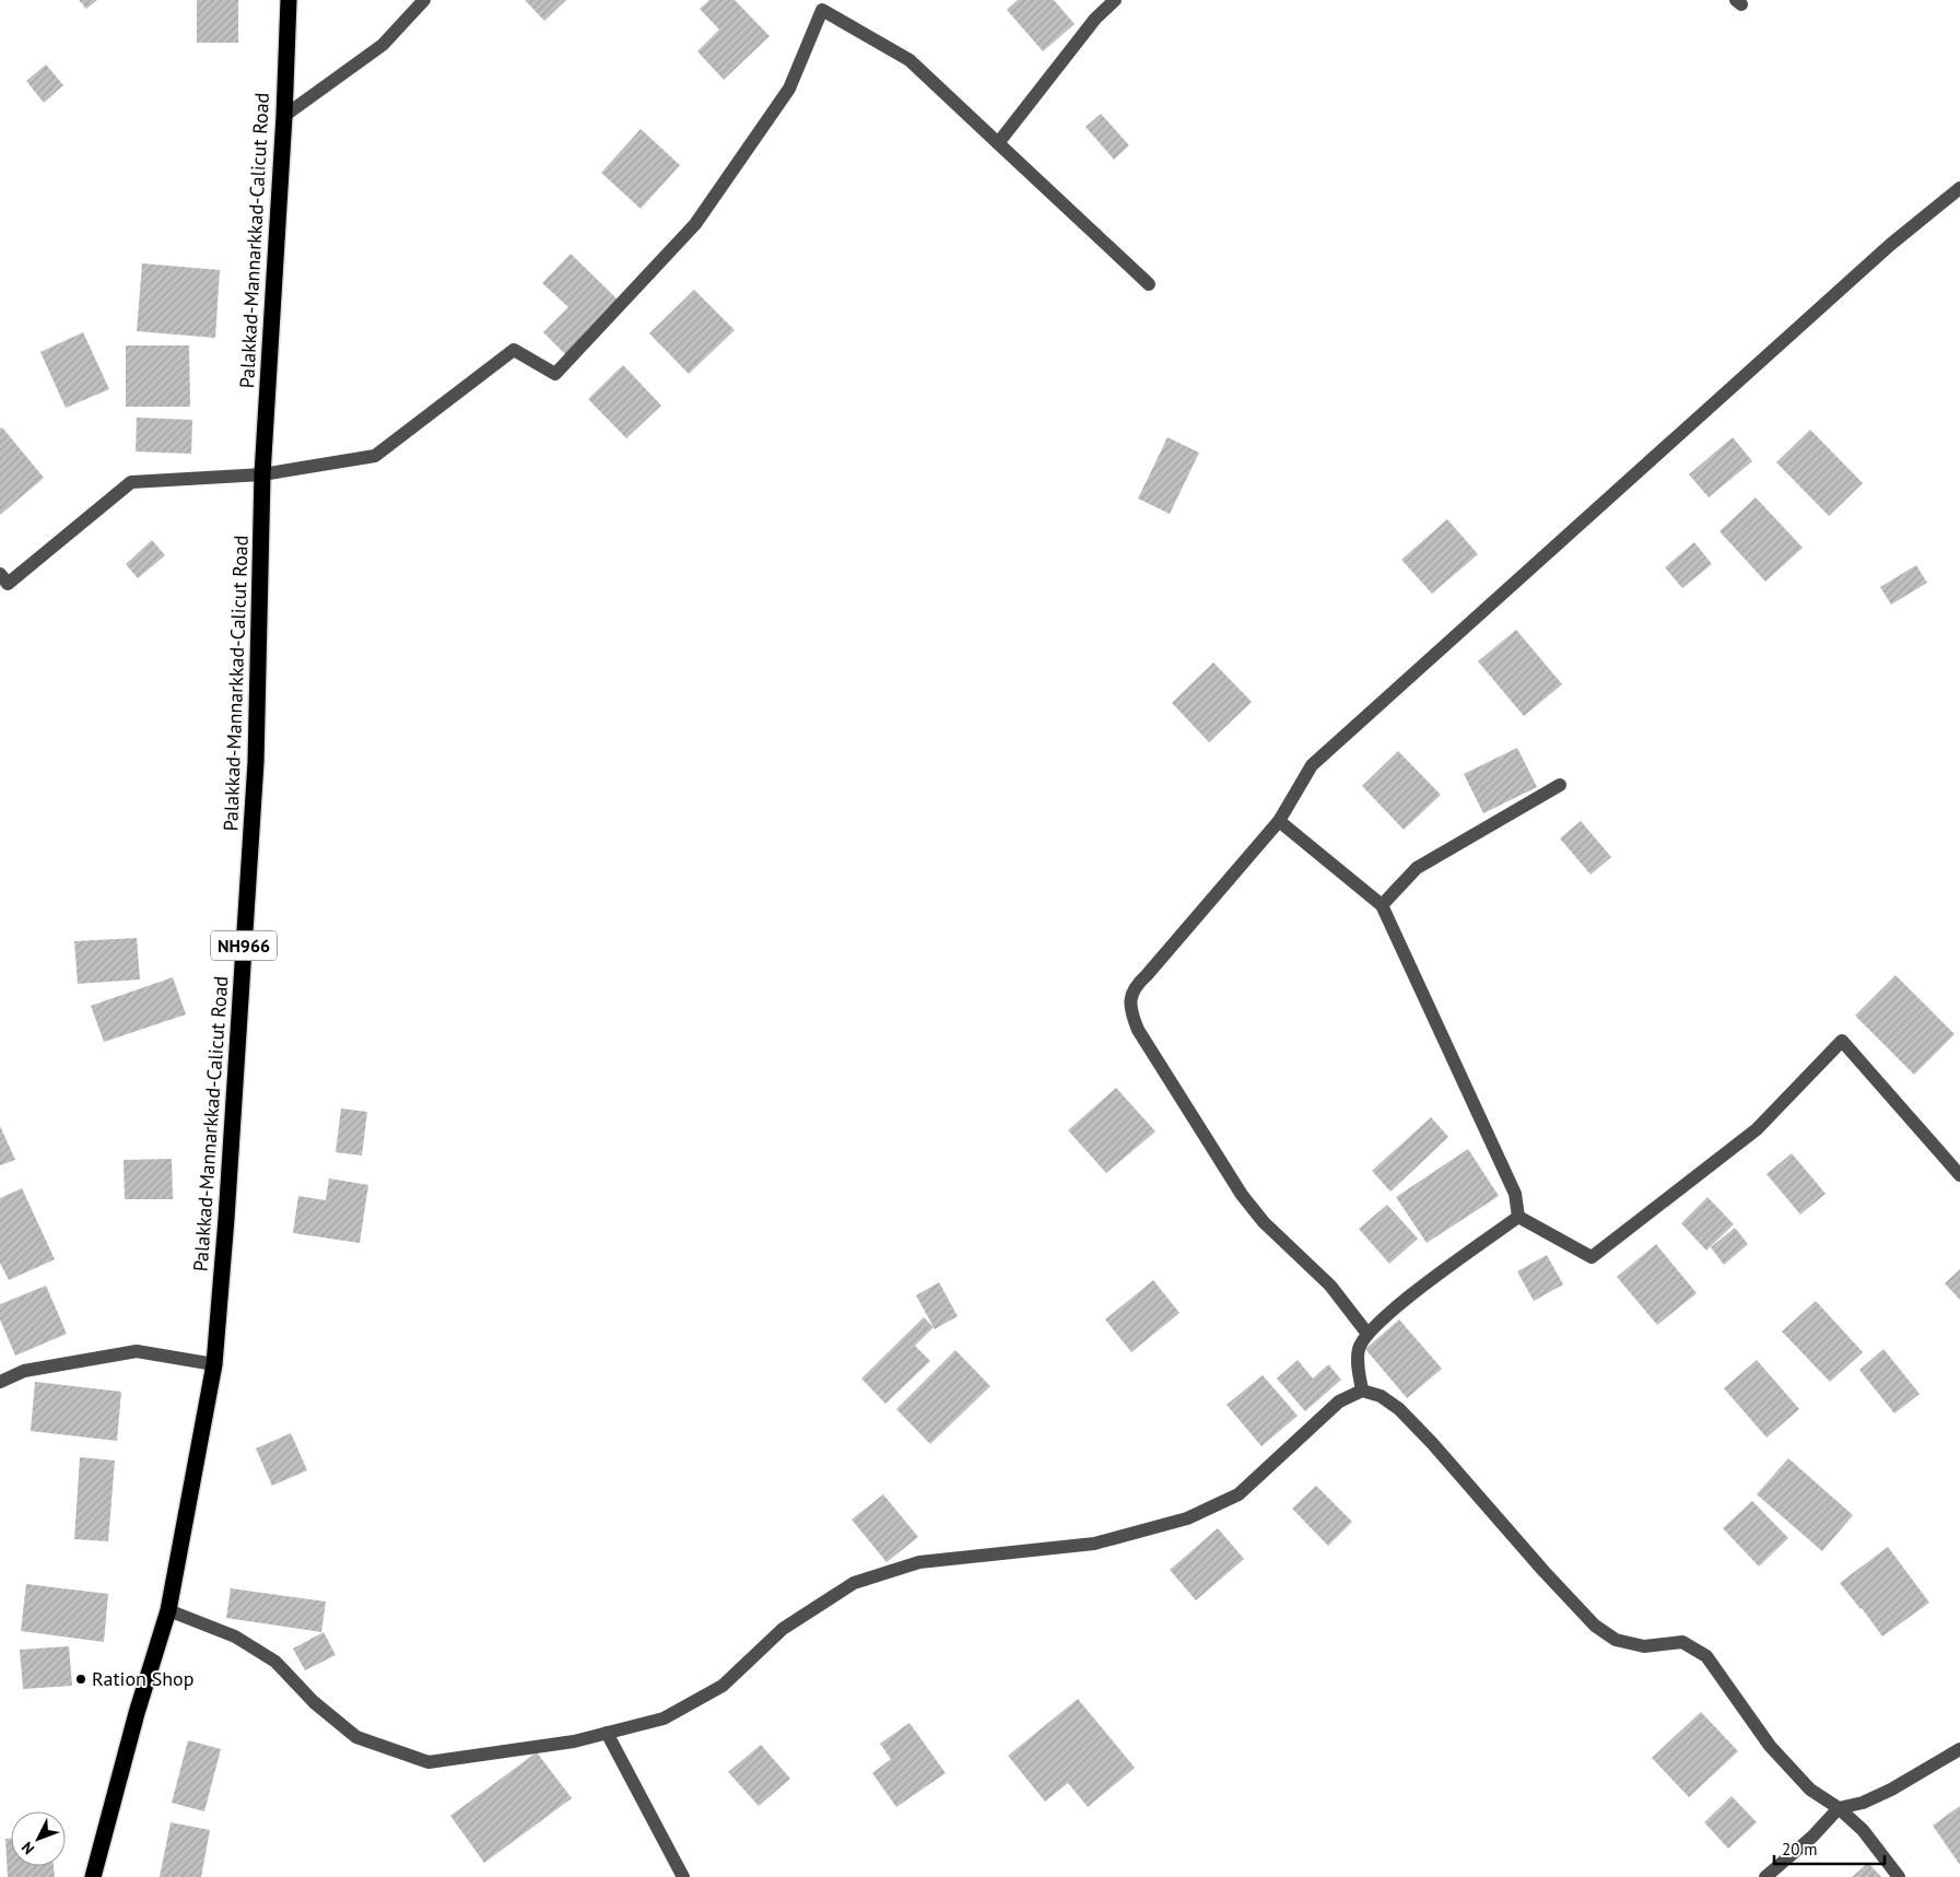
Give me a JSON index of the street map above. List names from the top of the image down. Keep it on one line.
{"streets":{"highway":["Palakkad-Mannarkkad-Calicut Road","NH966"]},"places":["Ration Shop"],"scale_bar":"20 m","north":"bottom left"}
